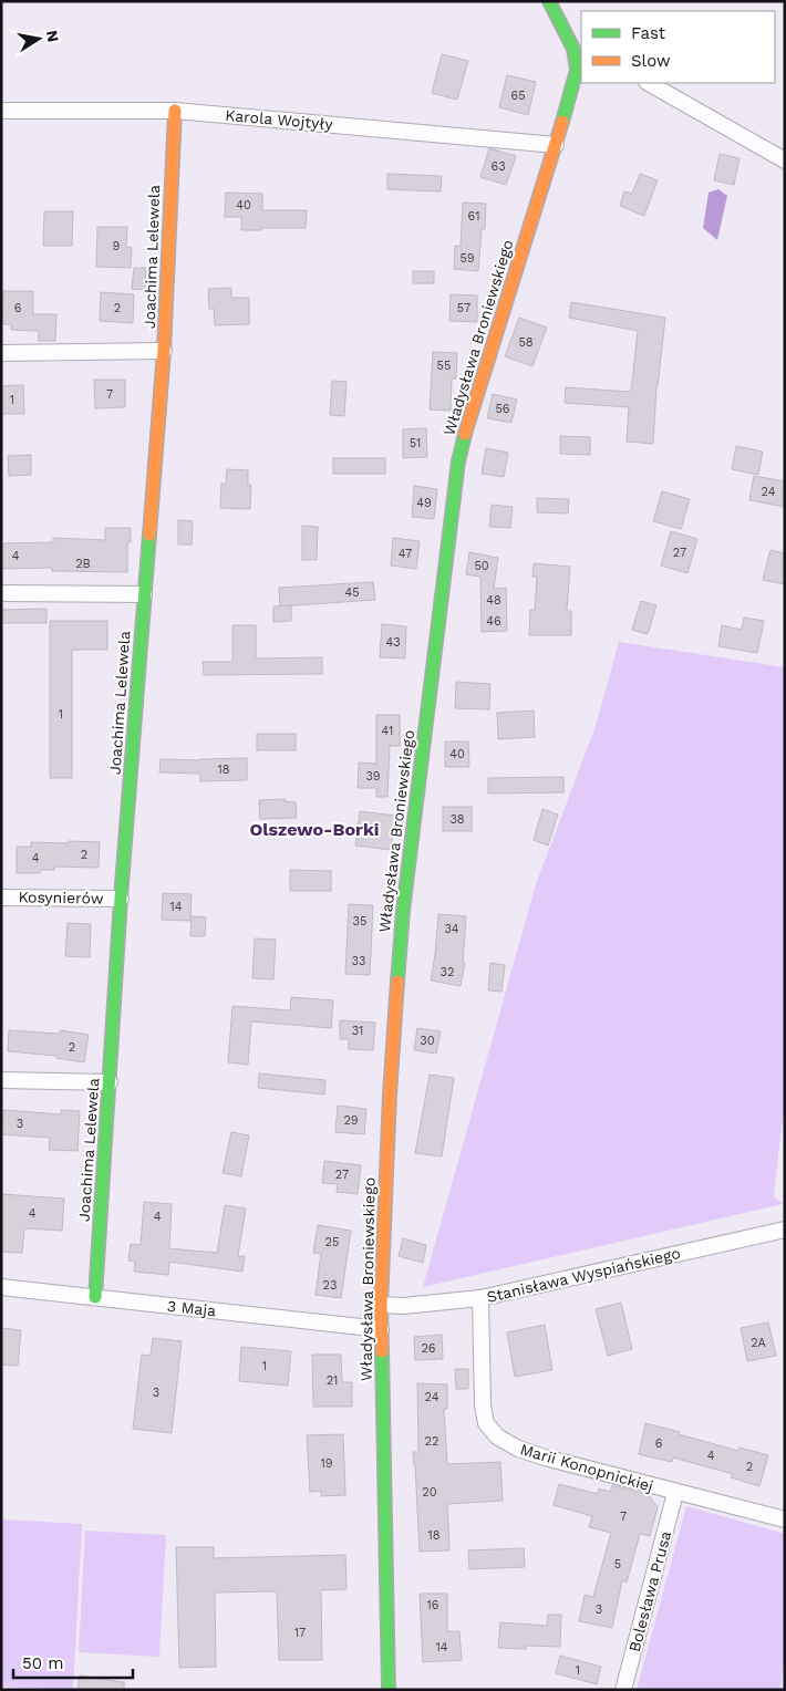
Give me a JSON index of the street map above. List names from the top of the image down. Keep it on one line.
{"streets":{"street":["Karola Wojtyły","Joachima Lelewela","Władysława Broniewskiego","Kosynierów","Stanisława Wyspiańskiego","3 Maja","Marii Konopnickiej","Bolesława Prusa"]},"crossings":[["Karola Wojtyły","Joachima Lelewela"],["Karola Wojtyły","Władysława Broniewskiego"],["Joachima Lelewela","Kosynierów"],["Joachima Lelewela","3 Maja"],["Władysława Broniewskiego","Stanisława Wyspiańskiego"],["Władysława Broniewskiego","3 Maja"],["Stanisława Wyspiańskiego","Marii Konopnickiej"],["Marii Konopnickiej","Bolesława Prusa"]],"districts":["Olszewo-Borki"],"house_numbers":["65","63","40","61","9","59","6","2","57","58","55","7","1","56","51","24","49","27","47","4","2B","50","45","48","46","43","1","41","40","18","39","38","2","4","14","35","34","33","32","31","30","2","29","3","27","4","4","25","23","2A","26","1","21","3","24","22","6","4","19","2","20","7","18","5","16","3","17","14","1"],"legend":["Fast","Slow"],"scale_bar":"50 m","north":"right"}
